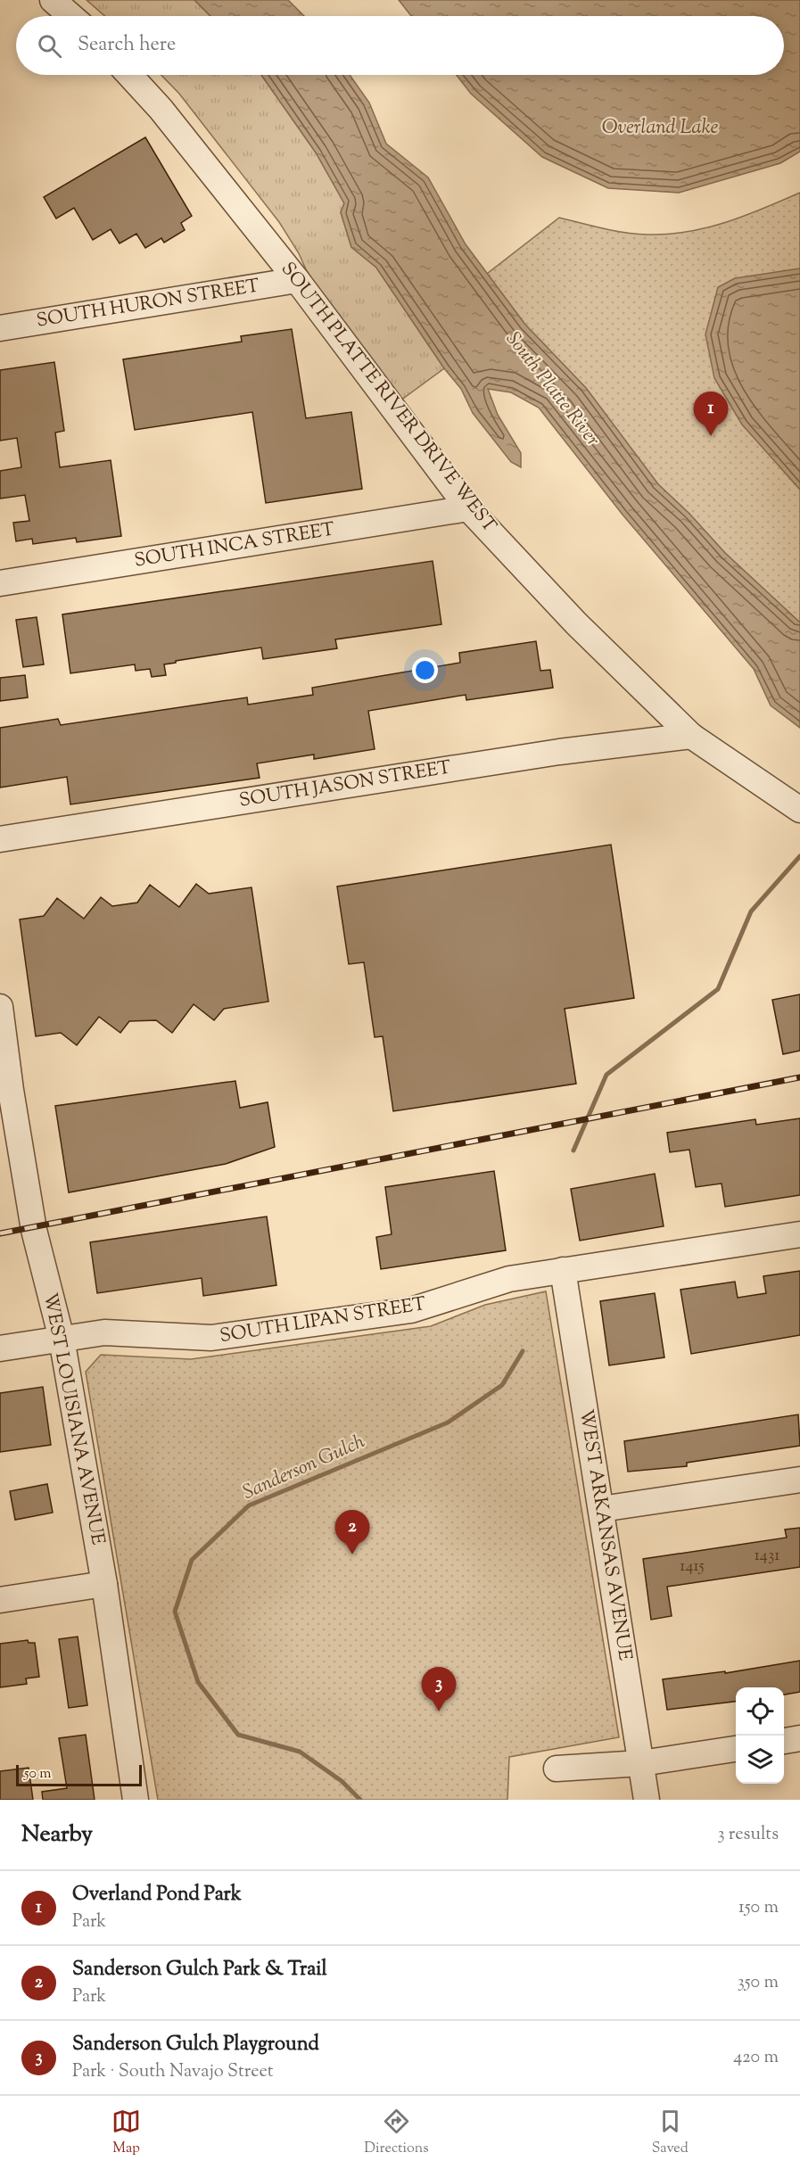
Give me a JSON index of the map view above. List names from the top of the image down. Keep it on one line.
{"streets":{"street":["SOUTH HURON STREET","SOUTH PLATTE RIVER DRIVE WEST","SOUTH INCA STREET","SOUTH JASON STREET","SOUTH LIPAN STREET","WEST LOUISIANA AVENUE","WEST ARKANSAS AVENUE"]},"crossings":[["SOUTH HURON STREET","SOUTH PLATTE RIVER DRIVE WEST"],["SOUTH PLATTE RIVER DRIVE WEST","SOUTH INCA STREET"],["SOUTH PLATTE RIVER DRIVE WEST","SOUTH JASON STREET"],["SOUTH LIPAN STREET","WEST LOUISIANA AVENUE"],["SOUTH LIPAN STREET","WEST ARKANSAS AVENUE"]],"water":["Overland Lake","South Platte River","Sanderson Gulch"],"house_numbers":["1431","1415"],"scale_bar":"50 m","page":{"search":"Search here","pins":["1","2","3"],"scale":"50 m","heading":["Nearby","3 results"],"list":[{"mark":"1","name":"Overland Pond Park","note":"Park","value":"150 m"},{"mark":"2","name":"Sanderson Gulch Park & Trail","note":"Park","value":"350 m"},{"mark":"3","name":"Sanderson Gulch Playground","note":"Park · South Navajo Street","value":"420 m"}],"nav":["Map","Directions","Saved"]}}
